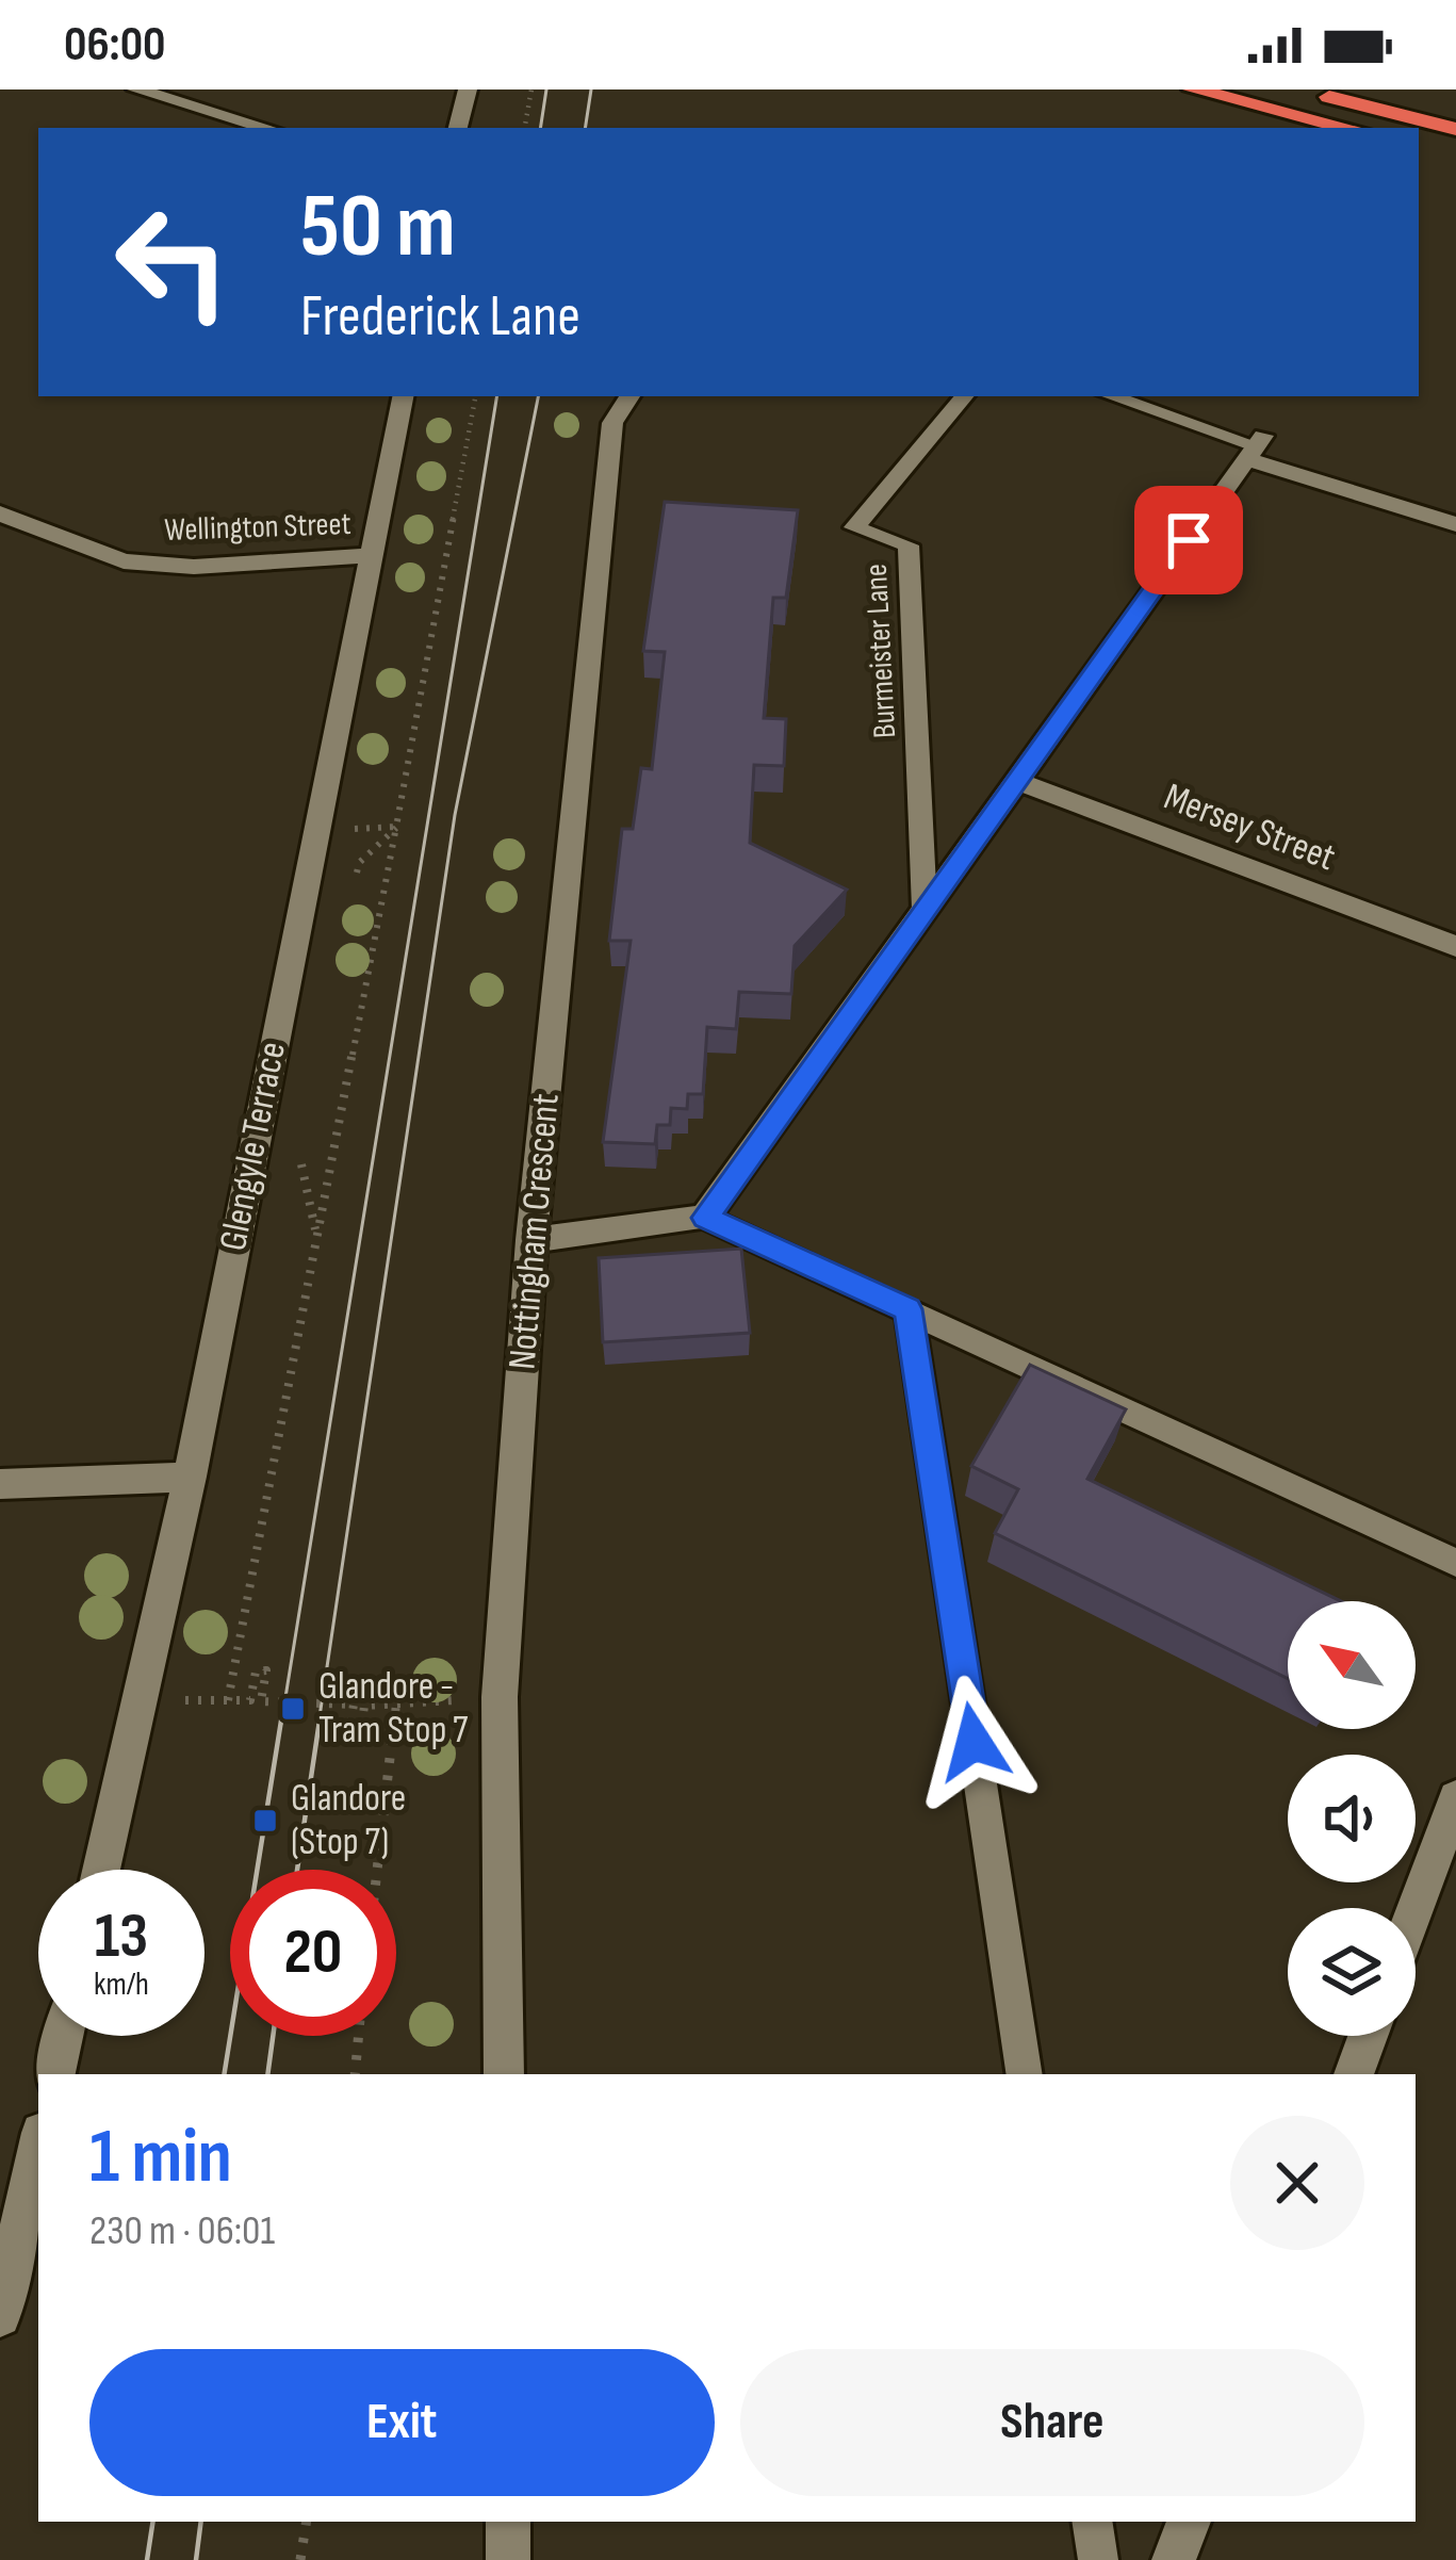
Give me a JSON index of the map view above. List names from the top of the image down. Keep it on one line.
{"streets":{"street":["Wellington Street","Mersey Street","Glengyle Terrace","Nottingham Crescent"],"lane":["Burmeister Lane"]},"crossings":[["Wellington Street","Glengyle Terrace"]],"places":{"transit":["Glandore - Tram Stop 7","Glandore (Stop 7)"]},"north":"top left","page":{"status":"06:00","turn":["50 m","Frederick Lane"],"speed":"13 km/h","limit":"20","heading":["1 min","230 m · 06:01"],"buttons":["Exit","Share"]}}
